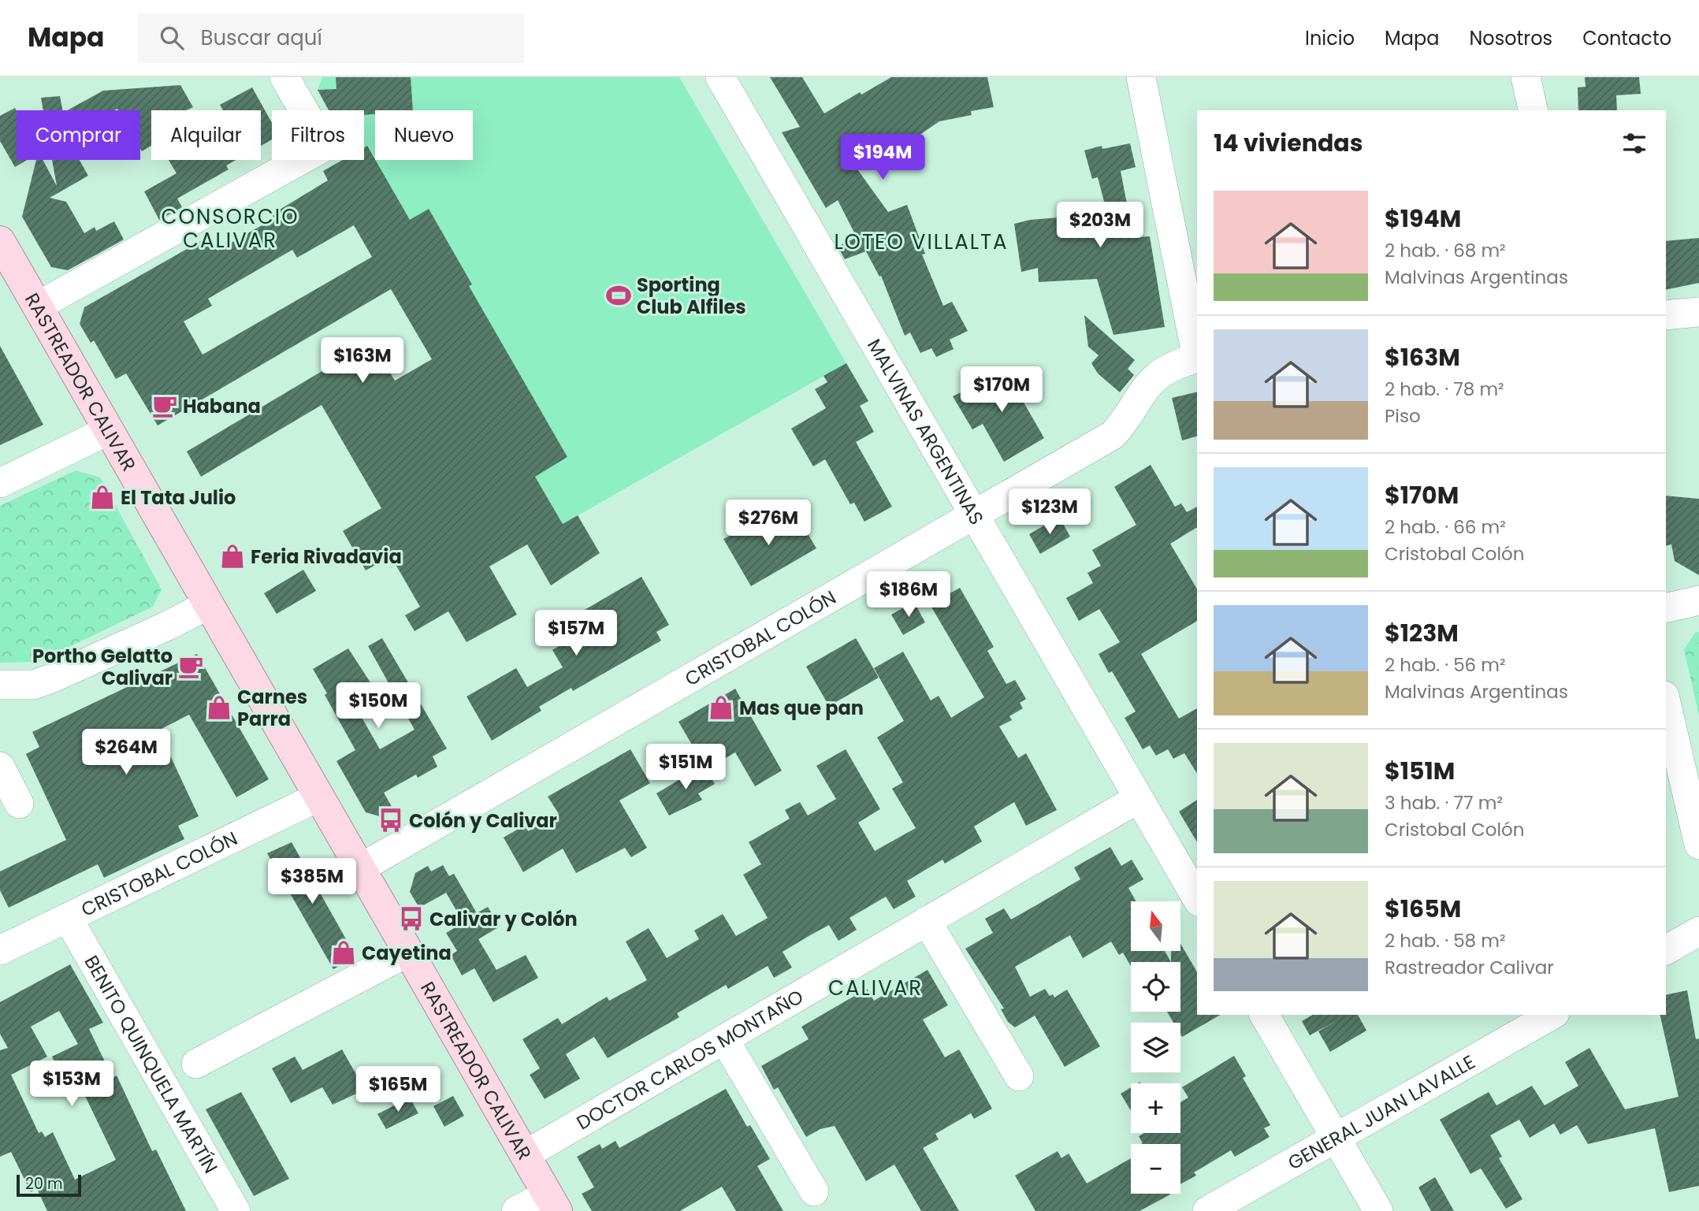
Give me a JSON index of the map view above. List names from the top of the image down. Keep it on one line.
{"streets":{"main road":["RASTREADOR CALIVAR"],"street":["MALVINAS ARGENTINAS","CRISTOBAL COLÓN","DOCTOR CARLOS MONTAÑO","BENITO QUINQUELA MARTÍN","GENERAL JUAN LAVALLE"]},"crossings":[["RASTREADOR CALIVAR","CRISTOBAL COLÓN"],["RASTREADOR CALIVAR","DOCTOR CARLOS MONTAÑO"],["MALVINAS ARGENTINAS","CRISTOBAL COLÓN"],["MALVINAS ARGENTINAS","DOCTOR CARLOS MONTAÑO"],["CRISTOBAL COLÓN","BENITO QUINQUELA MARTÍN"]],"districts":["CONSORCIO CALIVAR","LOTEO VILLALTA","CALIVAR"],"places":{"sports":["Sporting Club Alfiles"],"cafe":["Habana","Portho Gelatto Calivar"],"shop":["El Tata Julio","Feria Rivadavia","Carnes Parra","Mas que pan","Cayetina"],"bus stop":["Colón y Calivar","Calivar y Colón"]},"scale_bar":"20 m","north":"top","page":{"header":"Mapa","search":"Buscar aquí","nav":["Inicio","Mapa","Nosotros","Contacto"],"chip":["Comprar","Alquilar","Filtros","Nuevo"],"heading":"14 viviendas","price":["$194M","$203M","$163M","$170M","$123M","$276M","$186M","$157M","$150M","$264M","$151M","$385M","$153M","$165M"],"list":[{"name":"$194M","note":"2 hab. · 68 m² · Malvinas Argentinas"},{"name":"$163M","note":"2 hab. · 78 m² · Piso"},{"name":"$170M","note":"2 hab. · 66 m² · Cristobal Colón"},{"name":"$123M","note":"2 hab. · 56 m² · Malvinas Argentinas"},{"name":"$151M","note":"3 hab. · 77 m² · Cristobal Colón"},{"name":"$165M","note":"2 hab. · 58 m² · Rastreador Calivar"}],"map_buttons":["+","−"],"scale":"20 m"}}
